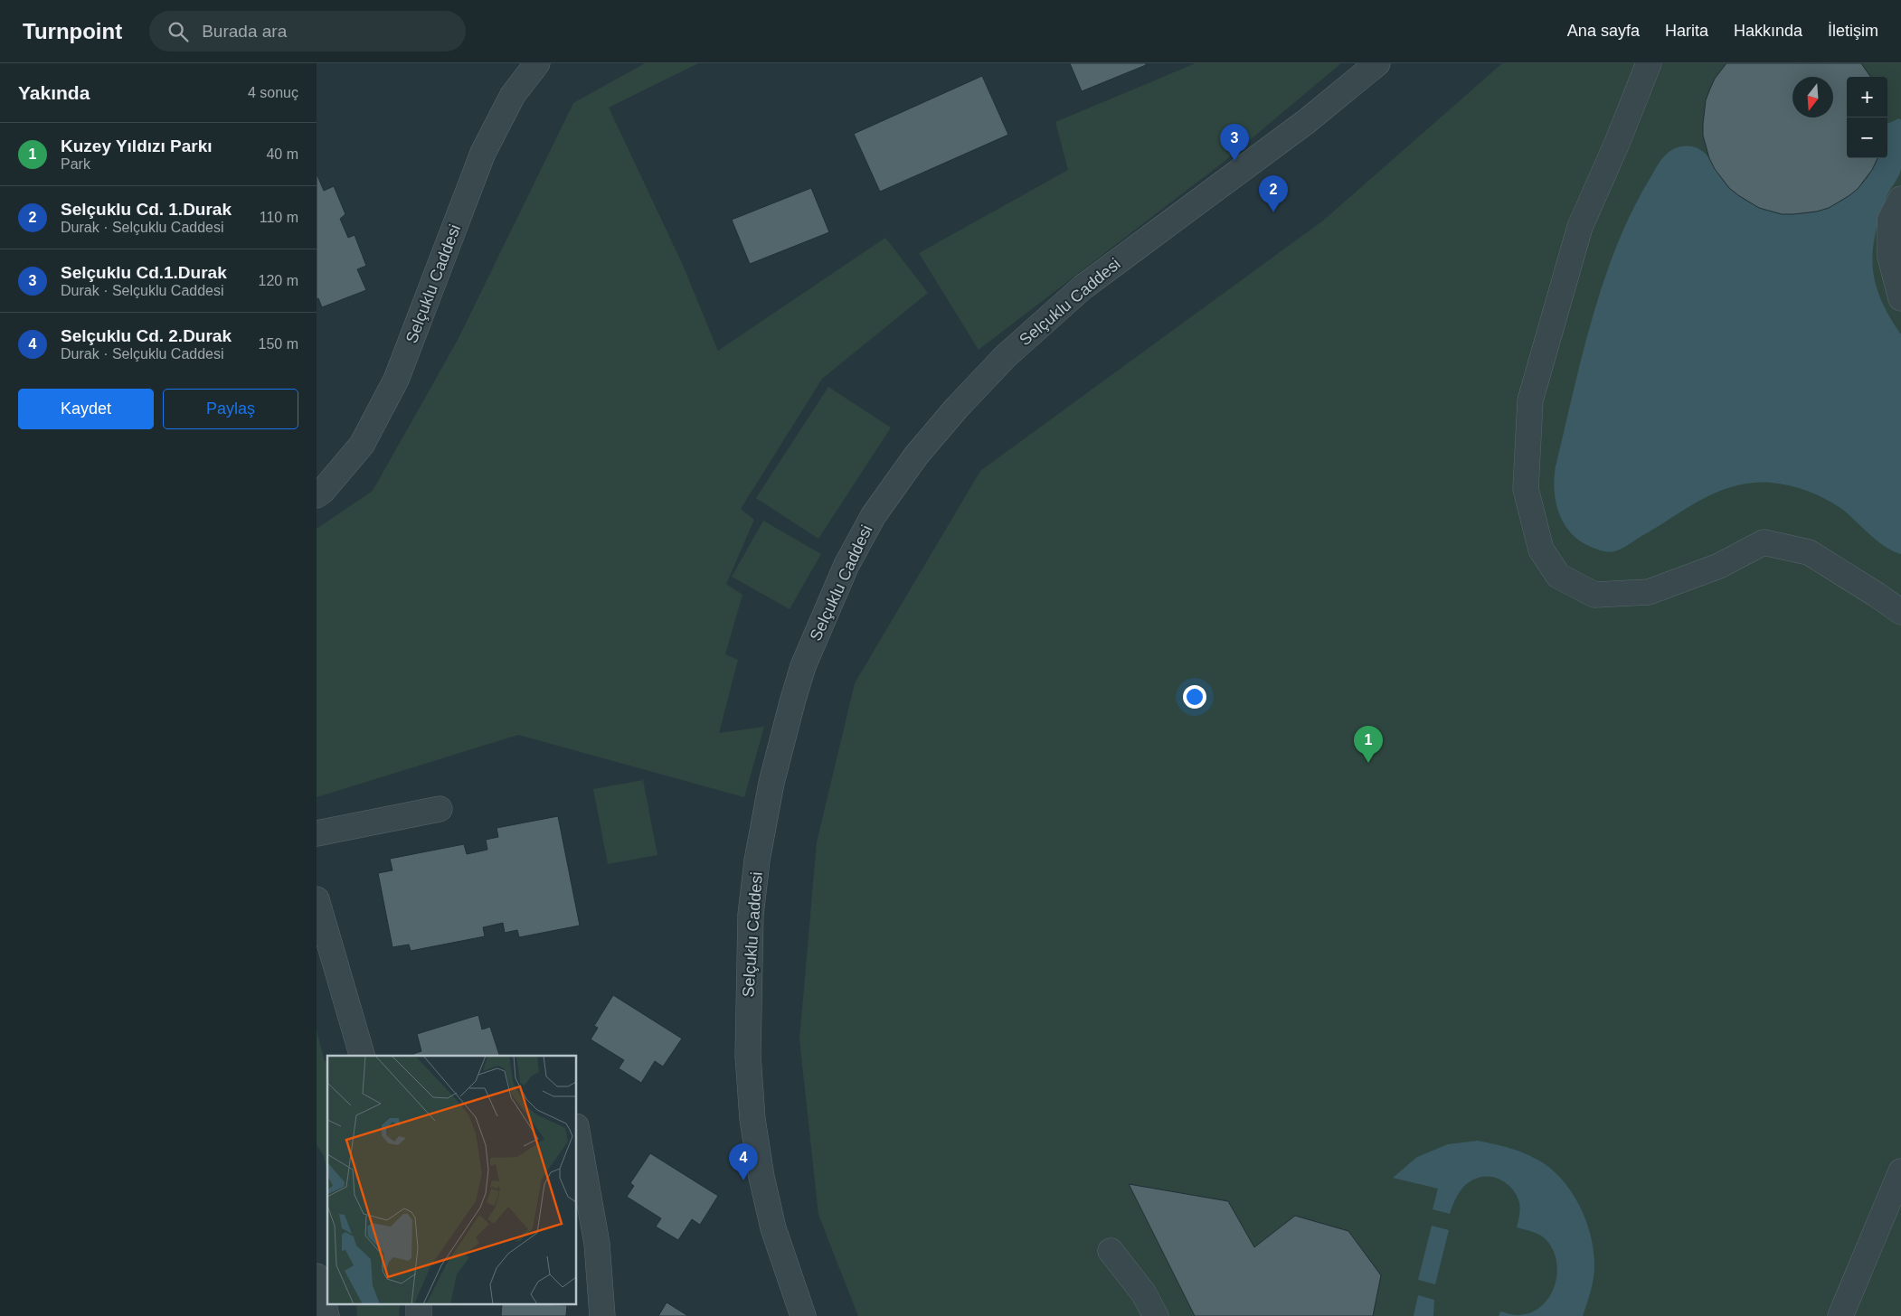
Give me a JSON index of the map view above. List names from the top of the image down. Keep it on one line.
{"streets":{"street":["Selçuklu Caddesi"]},"north":"bottom","page":{"header":"Turnpoint","search":"Burada ara","nav":["Ana sayfa","Harita","Hakkında","İletişim"],"heading":["Yakında","4 sonuç"],"map_buttons":["+","−"],"list":[{"mark":"1","name":"Kuzey Yıldızı Parkı","note":"Park","value":"40 m"},{"mark":"2","name":"Selçuklu Cd. 1.Durak","note":"Durak · Selçuklu Caddesi","value":"110 m"},{"mark":"3","name":"Selçuklu Cd.1.Durak","note":"Durak · Selçuklu Caddesi","value":"120 m"},{"mark":"4","name":"Selçuklu Cd. 2.Durak","note":"Durak · Selçuklu Caddesi","value":"150 m"}],"pins":["3","2","1","4"],"buttons":["Kaydet","Paylaş"]}}
